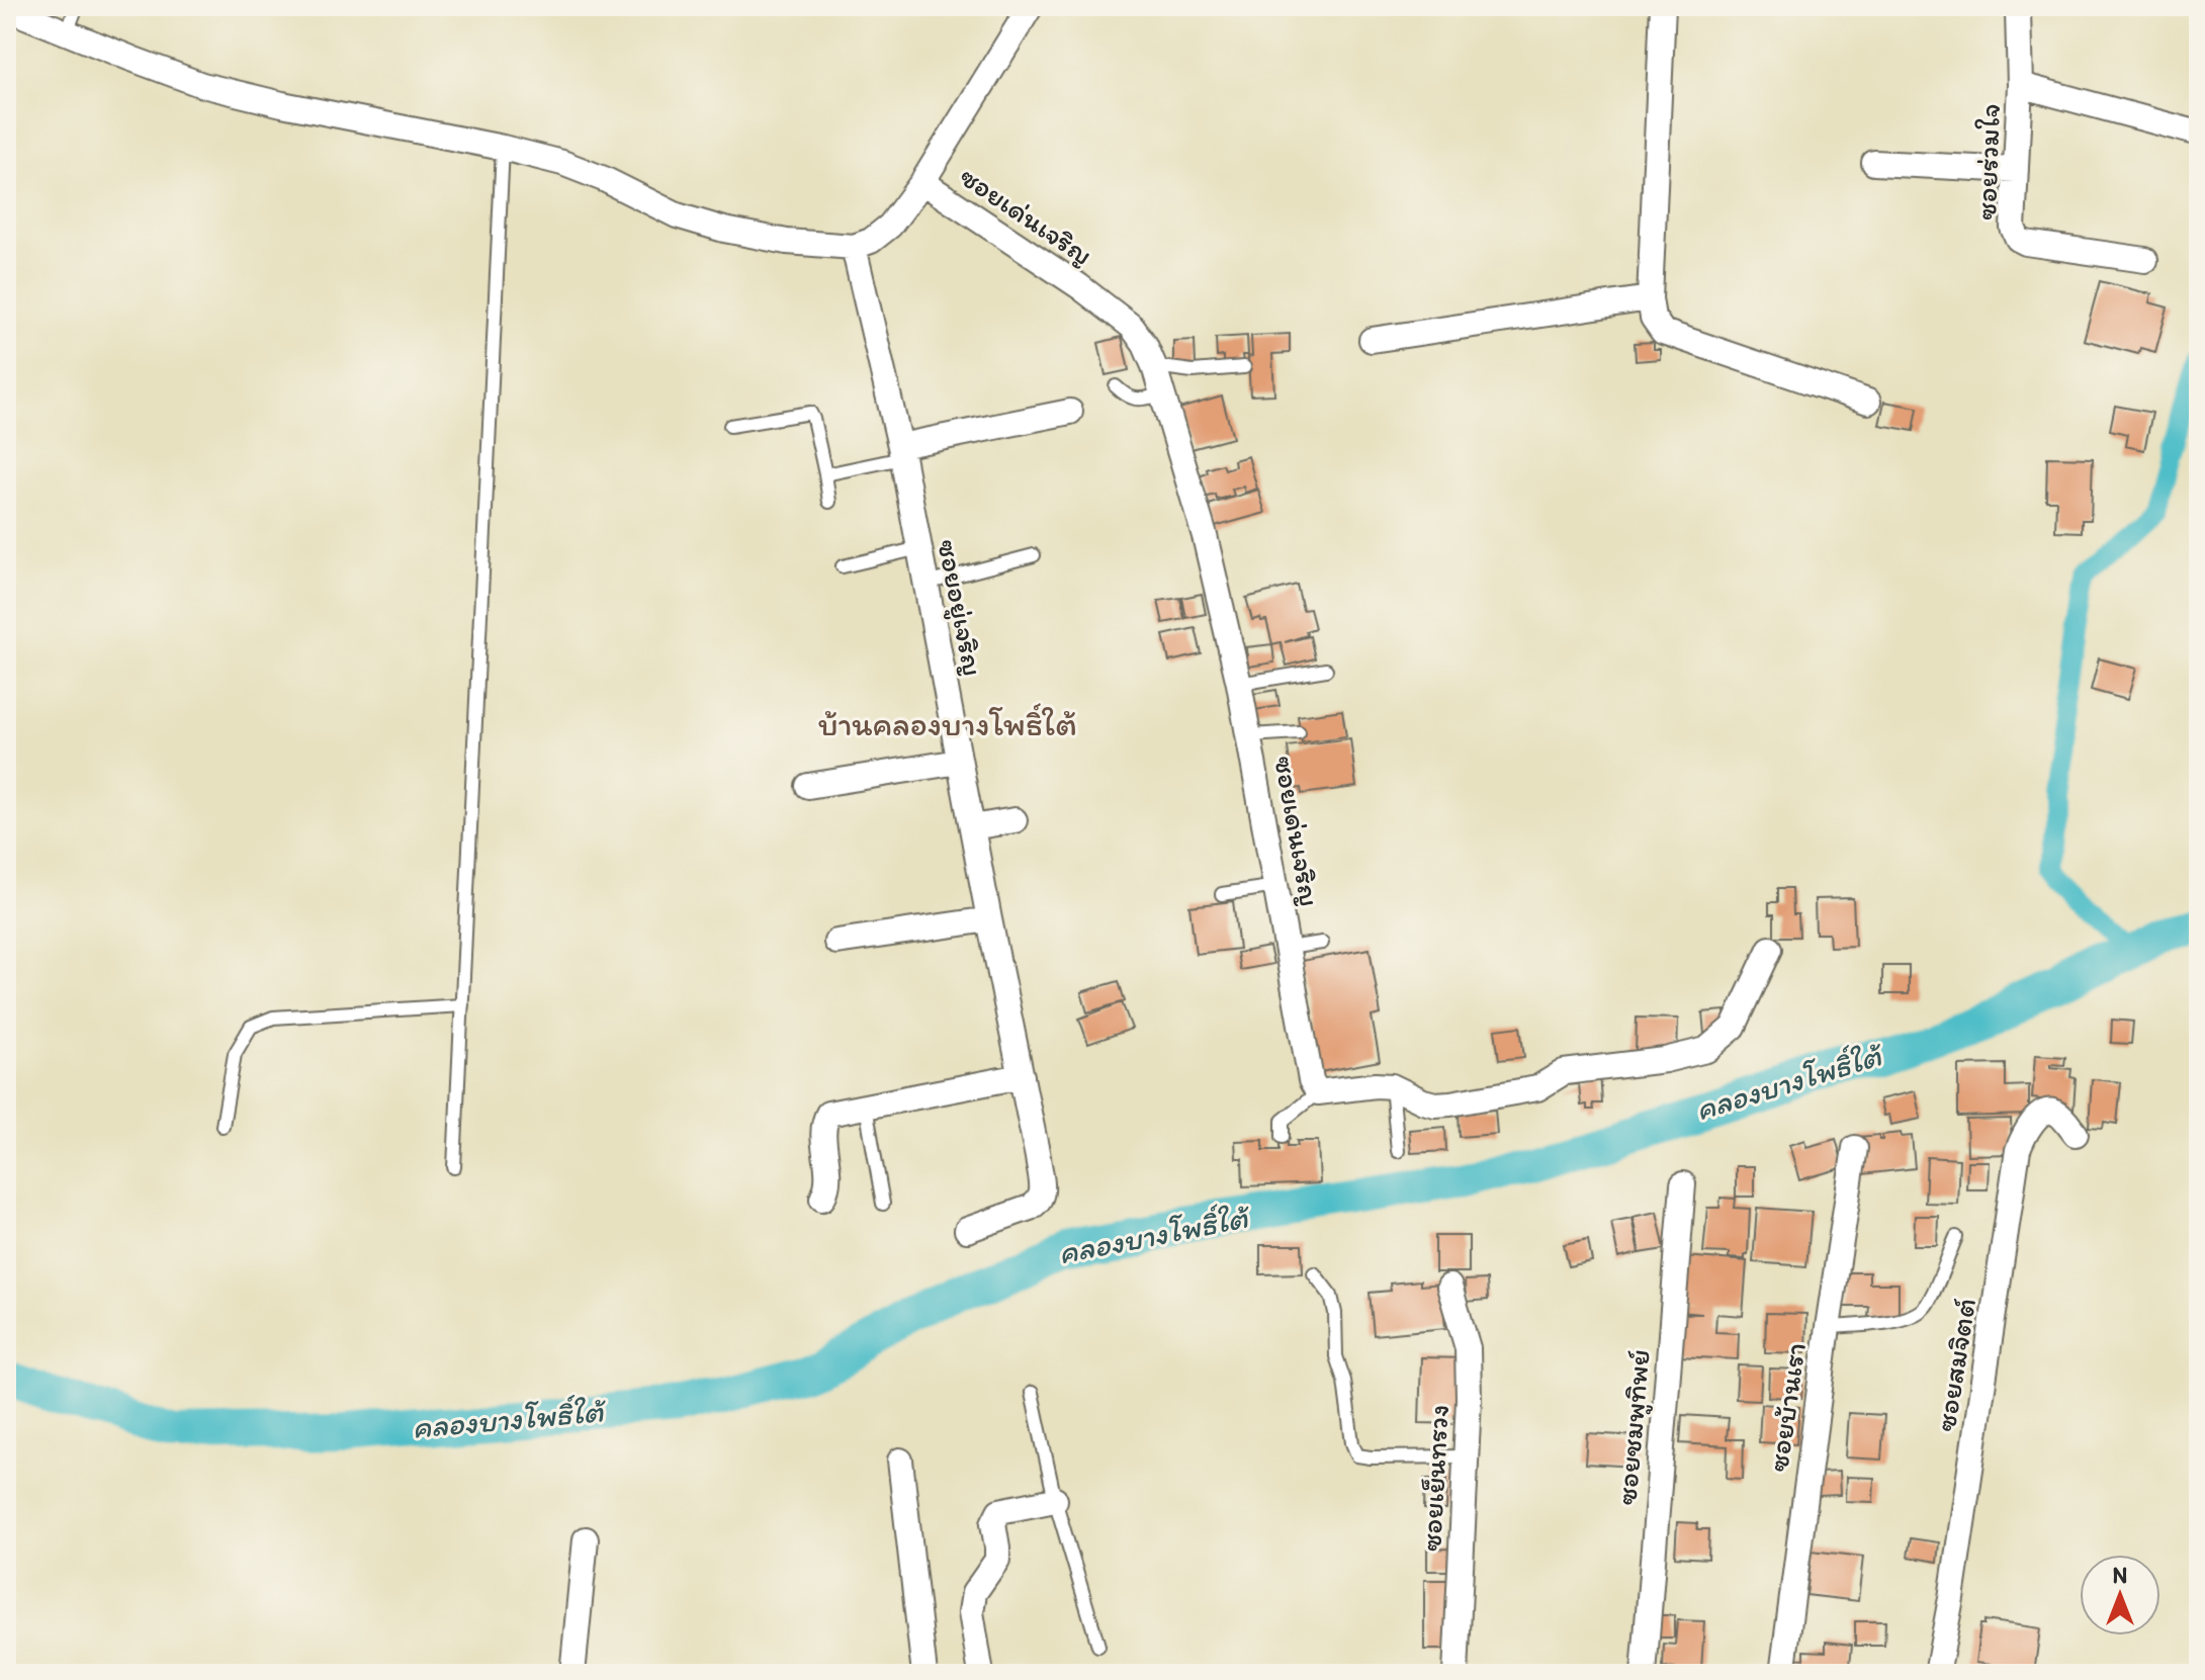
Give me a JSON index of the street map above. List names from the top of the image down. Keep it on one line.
{"streets":{"street":["ซอยร่วมใจ","ซอยเด่นเจริญ","ซอยอยู่เจริญ","ซอยสมจิตต์","ซอยบ้านเรา","ซอยชมพูทิพย์","ซอยเย็นทรวง"]},"districts":["บ้านคลองบางโพธิ์ใต้"],"water":["คลองบางโพธิ์ใต้"],"north":"top"}
